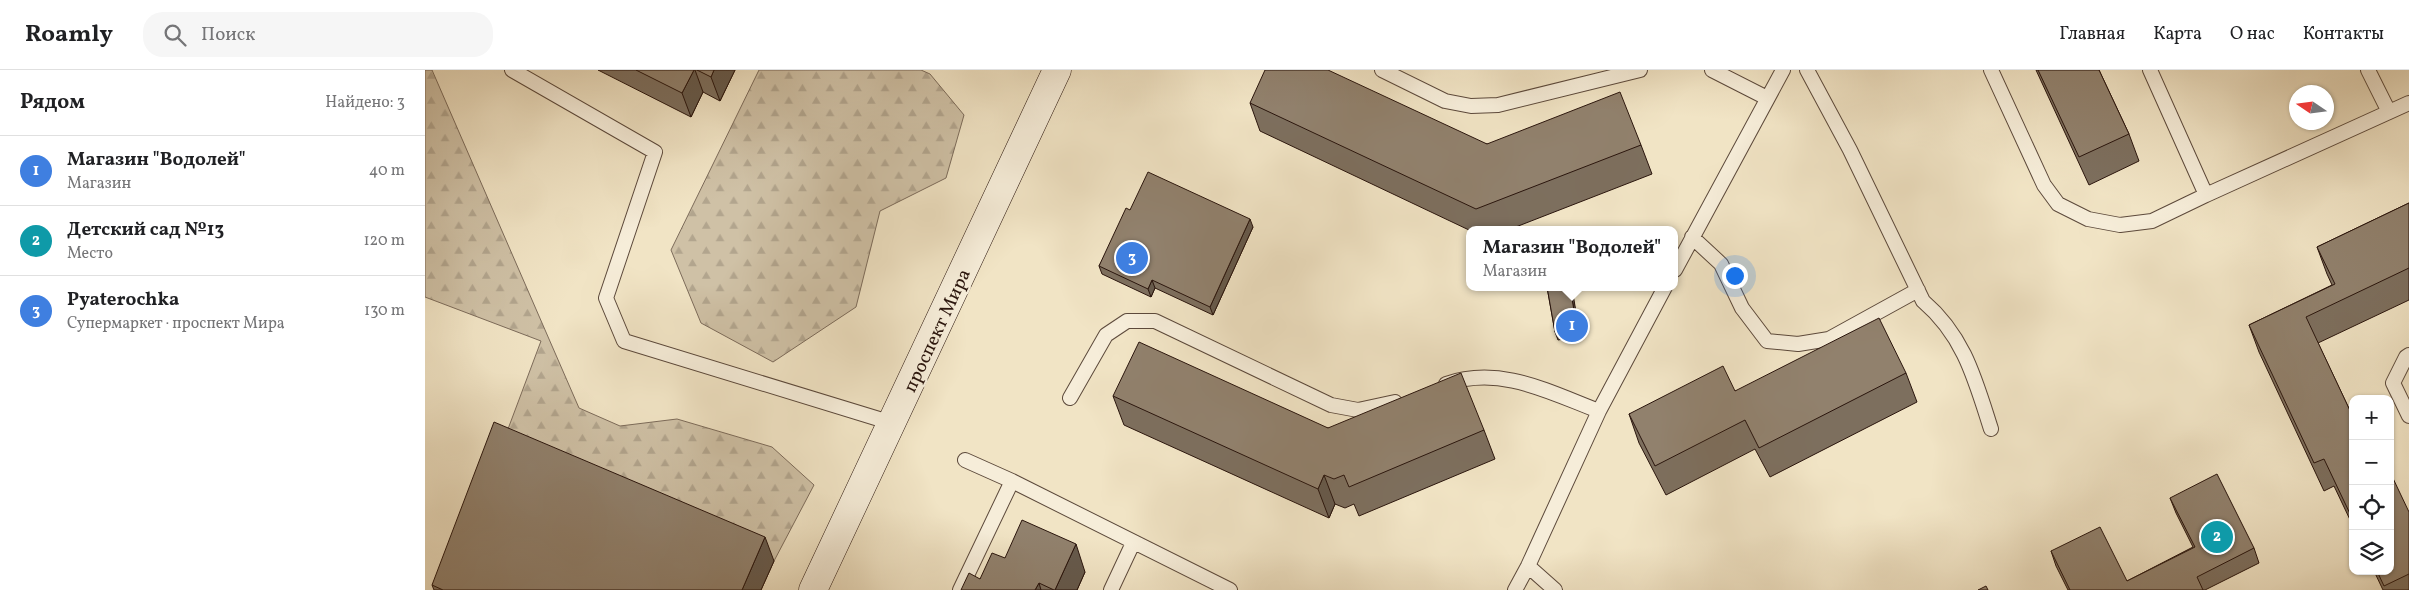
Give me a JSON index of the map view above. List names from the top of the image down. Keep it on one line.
{"streets":{"main road":["проспект Мира"]},"north":"left","page":{"header":"Roamly","search":"Поиск","nav":["Главная","Карта","О нас","Контакты"],"heading":["Рядом","Найдено: 3"],"list":[{"mark":"1","name":"Магазин \"Водолей\"","note":"Магазин","value":"40 m"},{"mark":"2","name":"Детский сад №13","note":"Место","value":"120 m"},{"mark":"3","name":"Pyaterochka","note":"Супермаркет · проспект Мира","value":"130 m"}],"popup":["Магазин \"Водолей\"","Магазин"],"pins":["3","1","2"],"map_buttons":["+","−"]}}
